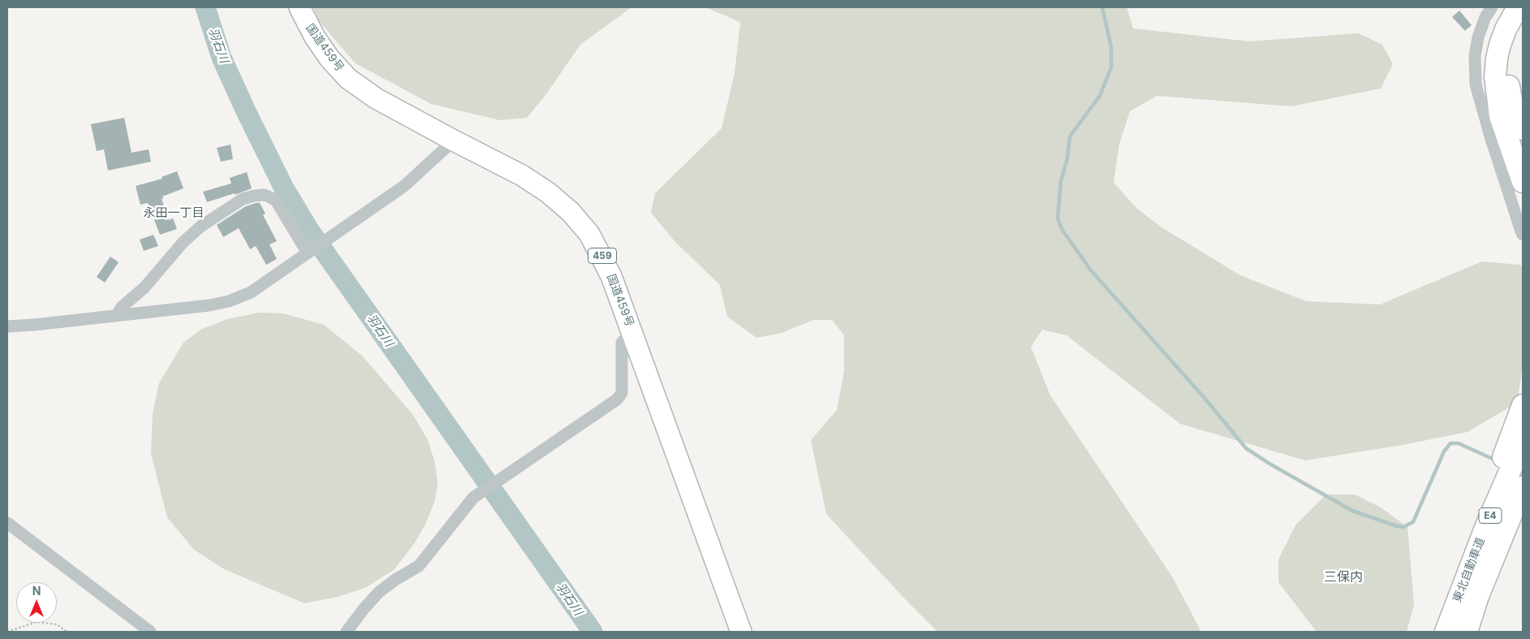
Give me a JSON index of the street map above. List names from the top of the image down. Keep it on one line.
{"streets":{"highway":["国道459号","459","E4","東北自動車道"]},"districts":["永田一丁目","三保内"],"water":["羽石川"],"north":"top"}
